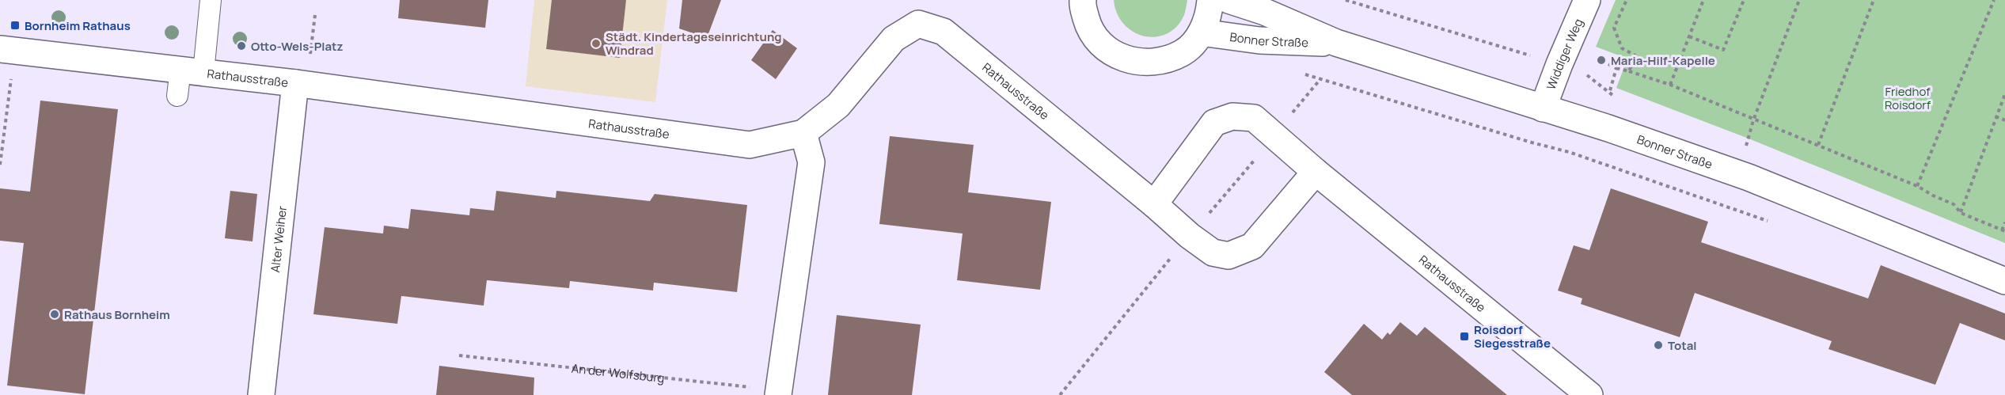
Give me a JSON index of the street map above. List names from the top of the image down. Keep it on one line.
{"streets":{"street":["Bonner Straße","Widdiger Weg","Rathausstraße","Alter Weiher"],"path":["An der Wolfsburg"]},"crossings":[["Bonner Straße","Widdiger Weg"],["Rathausstraße","Alter Weiher"]],"parks":["Friedhof Roisdorf"],"places":{"transit":["Bornheim Rathaus","Roisdorf Siegesstraße"],"other":["Städt. Kindertageseinrichtung Windrad","Otto-Wels-Platz","Maria-Hilf-Kapelle","Rathaus Bornheim","Total"]}}
